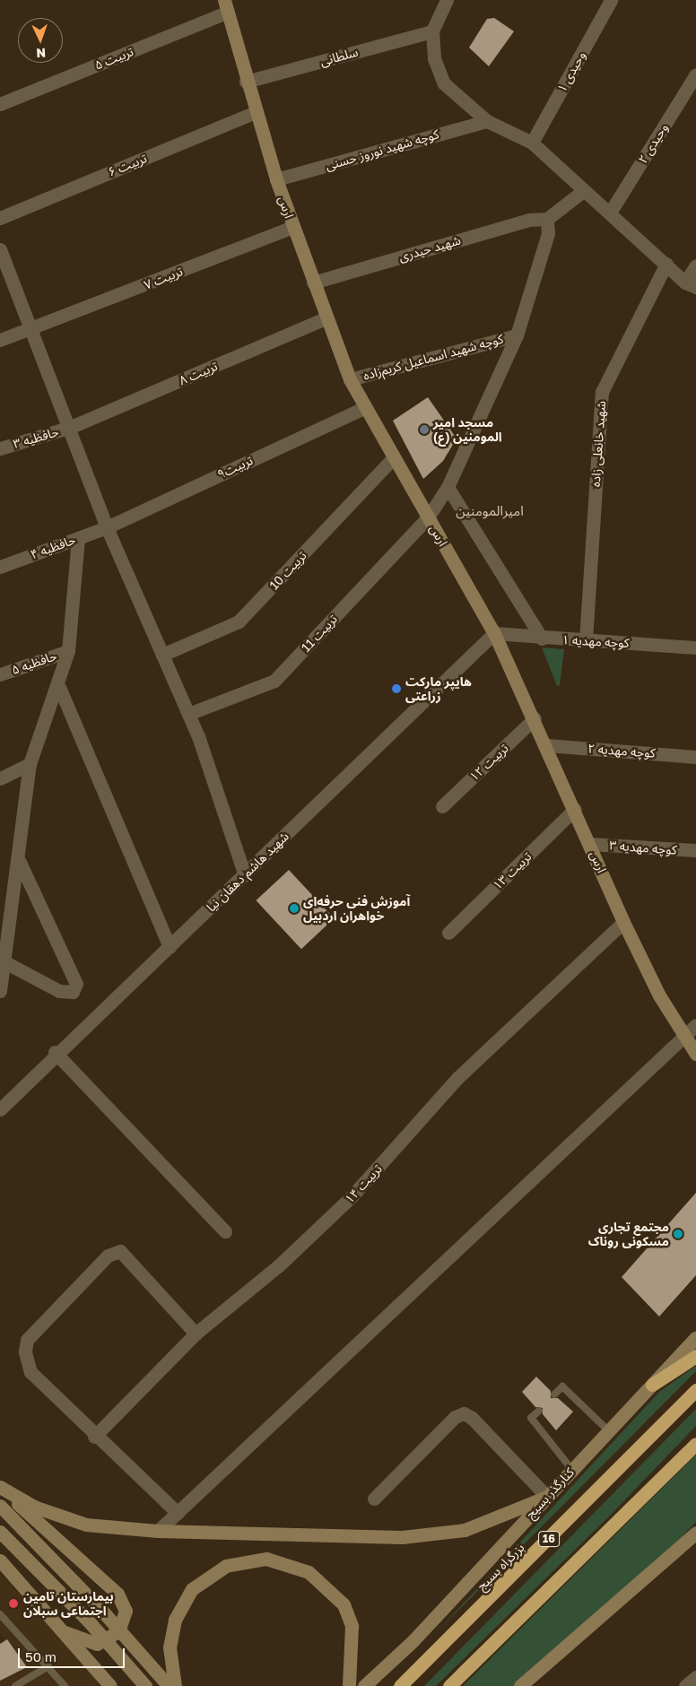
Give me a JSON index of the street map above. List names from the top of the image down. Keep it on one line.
{"streets":{"highway":["16","بزرگراه بسیج"],"main road":["ارس","کنارگذر بسیج"],"street":["سلطانی","تربیت ۵","وحیدی ۱","وحیدی ۲","کوچه شهید نوروز حسنی","تربیت ۶","شهید حیدری","تربیت ۷","کوچه شهید اسماعیل کریم‌زاده","تربیت ۸","حافظیه ۳","شهید خانعلی زاده","تربیت۹","حافظیه ۴","تربیت 10","تربیت 11","کوچه مهدیه ۱","حافظیه ۵","کوچه مهدیه ۲","تربیت ۱۲","کوچه مهدیه ۳","تربیت ۱۳","شهید هاشم دهقان نیا","تربیت ۱۴"]},"crossings":[["سلطانی","ارس"],["تربیت ۵","ارس"],["کوچه شهید نوروز حسنی","ارس"],["تربیت ۶","ارس"],["ارس","شهید حیدری"],["ارس","تربیت ۷"],["ارس","کوچه شهید اسماعیل کریم‌زاده"],["ارس","تربیت ۸"],["ارس","تربیت۹"],["ارس","تربیت 10"],["ارس","تربیت 11"],["ارس","کوچه مهدیه ۱"],["ارس","کوچه مهدیه ۲"],["ارس","تربیت ۱۲"],["ارس","کوچه مهدیه ۳"],["ارس","تربیت ۱۳"],["ارس","شهید هاشم دهقان نیا"],["ارس","تربیت ۱۴"],["شهید حیدری","تربیت 11"],["کوچه شهید اسماعیل کریم‌زاده","تربیت 11"],["تربیت ۸","حافظیه ۳"],["شهید خانعلی زاده","کوچه مهدیه ۱"],["تربیت۹","حافظیه ۴"],["کوچه مهدیه ۱","شهید هاشم دهقان نیا"]],"districts":["امیرالمومنین"],"places":["مسجد امیر المومنین (ع)","هایپر مارکت زراعتی","آموزش فنی حرفه‌ای خواهران اردبیل","مجتمع تجاری مسکونی روناک","بیمارستان تامین اجتماعی سبلان"],"scale_bar":"50 m","north":"bottom"}
